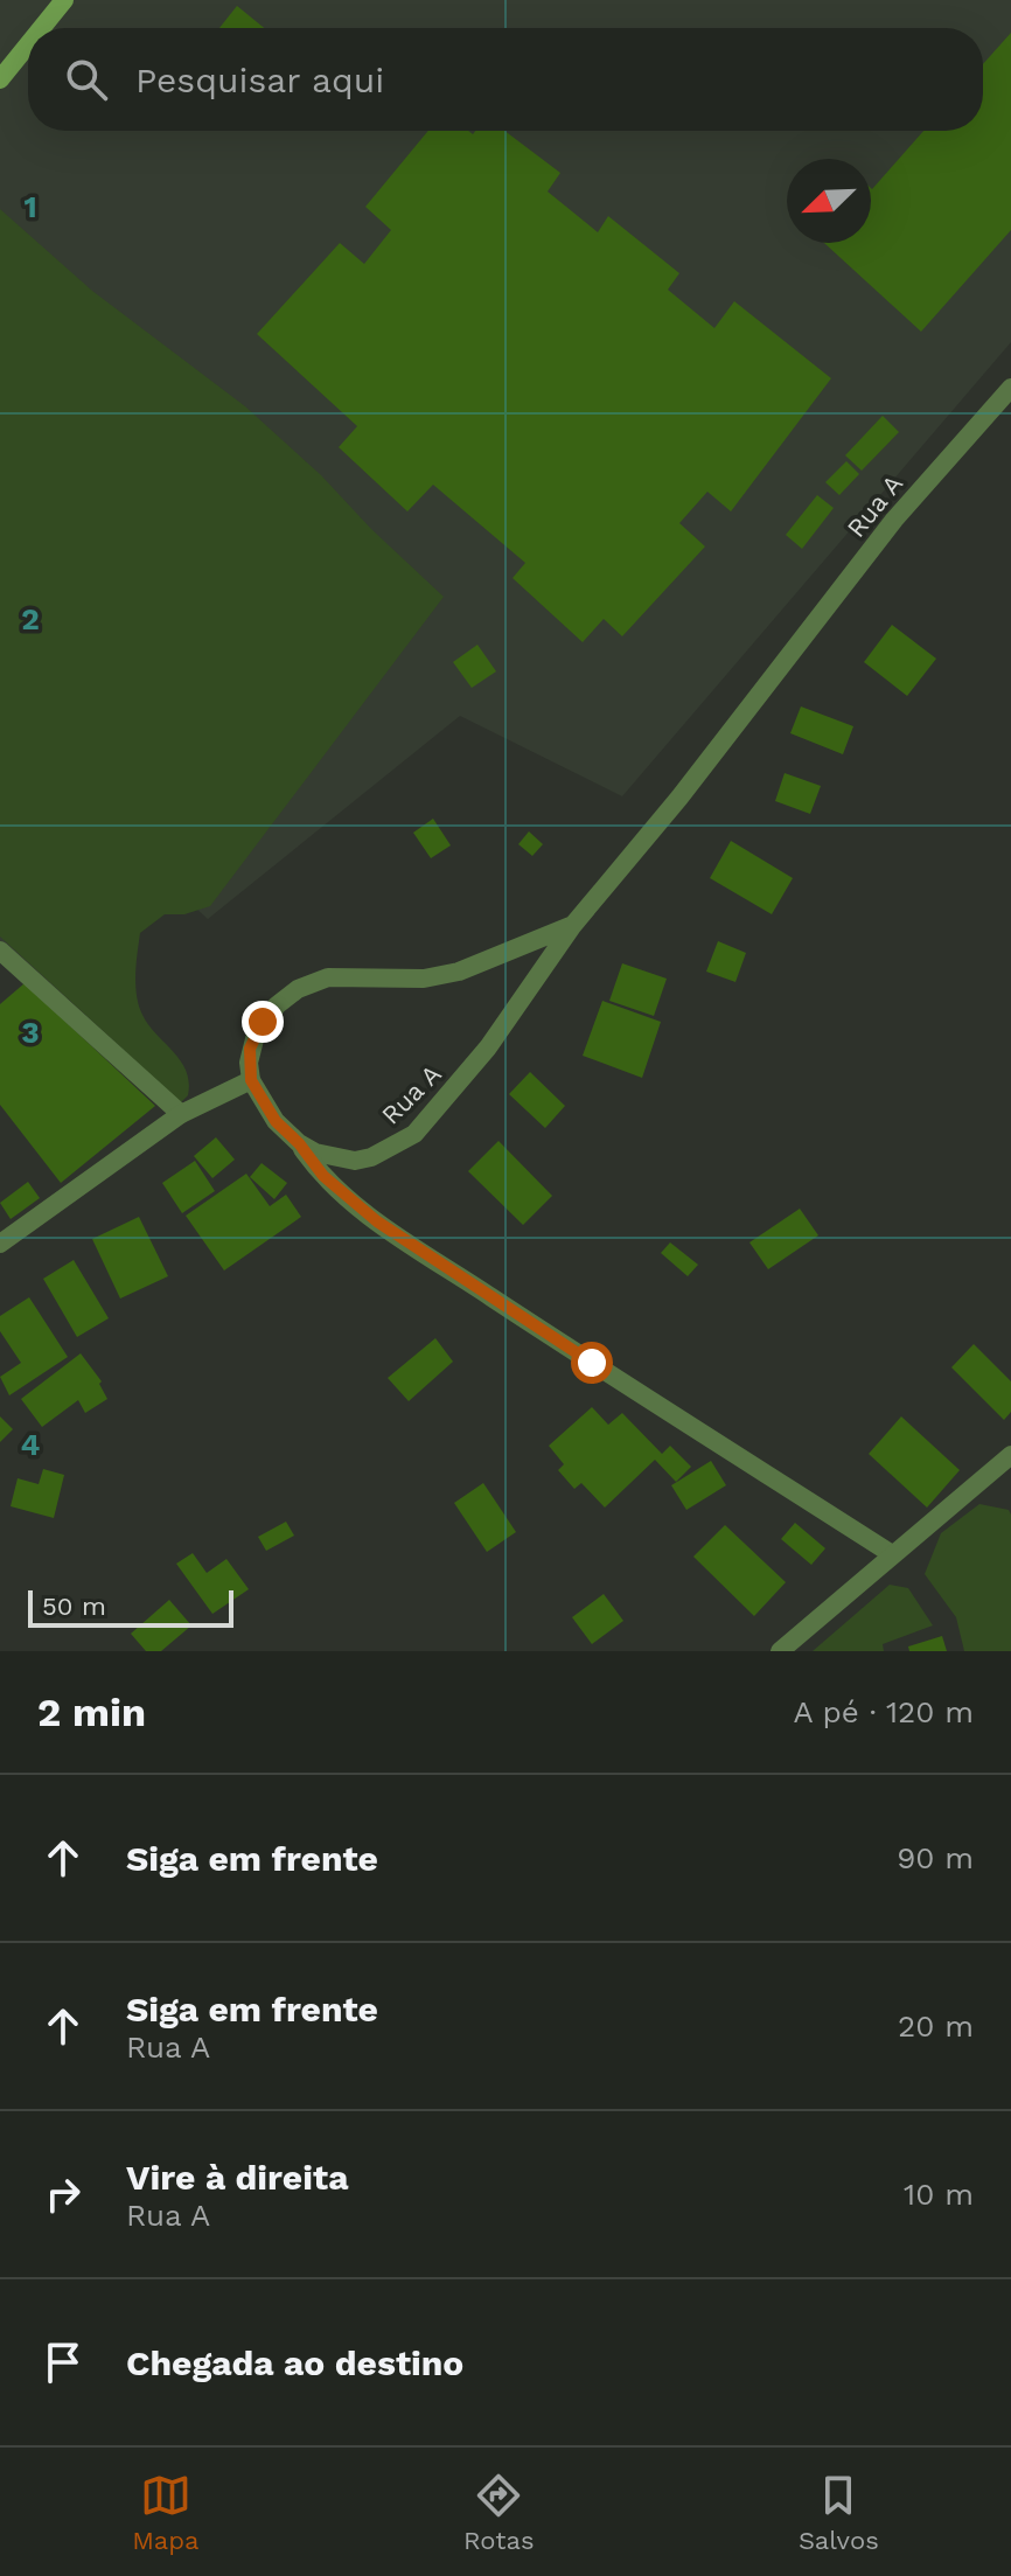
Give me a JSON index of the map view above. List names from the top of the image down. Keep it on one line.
{"streets":{"street":["Rua A"]},"scale_bar":"50 m","north":"bottom left","page":{"search":"Pesquisar aqui","scale":"50 m","heading":["2 min","A pé · 120 m"],"list":[["Siga em frente","90 m"],["Siga em frente","Rua A","20 m"],["Vire à direita","Rua A","10 m"],"Chegada ao destino"],"nav":["Mapa","Rotas","Salvos"]},"grid":{"rows":["1","2","3","4"]}}
